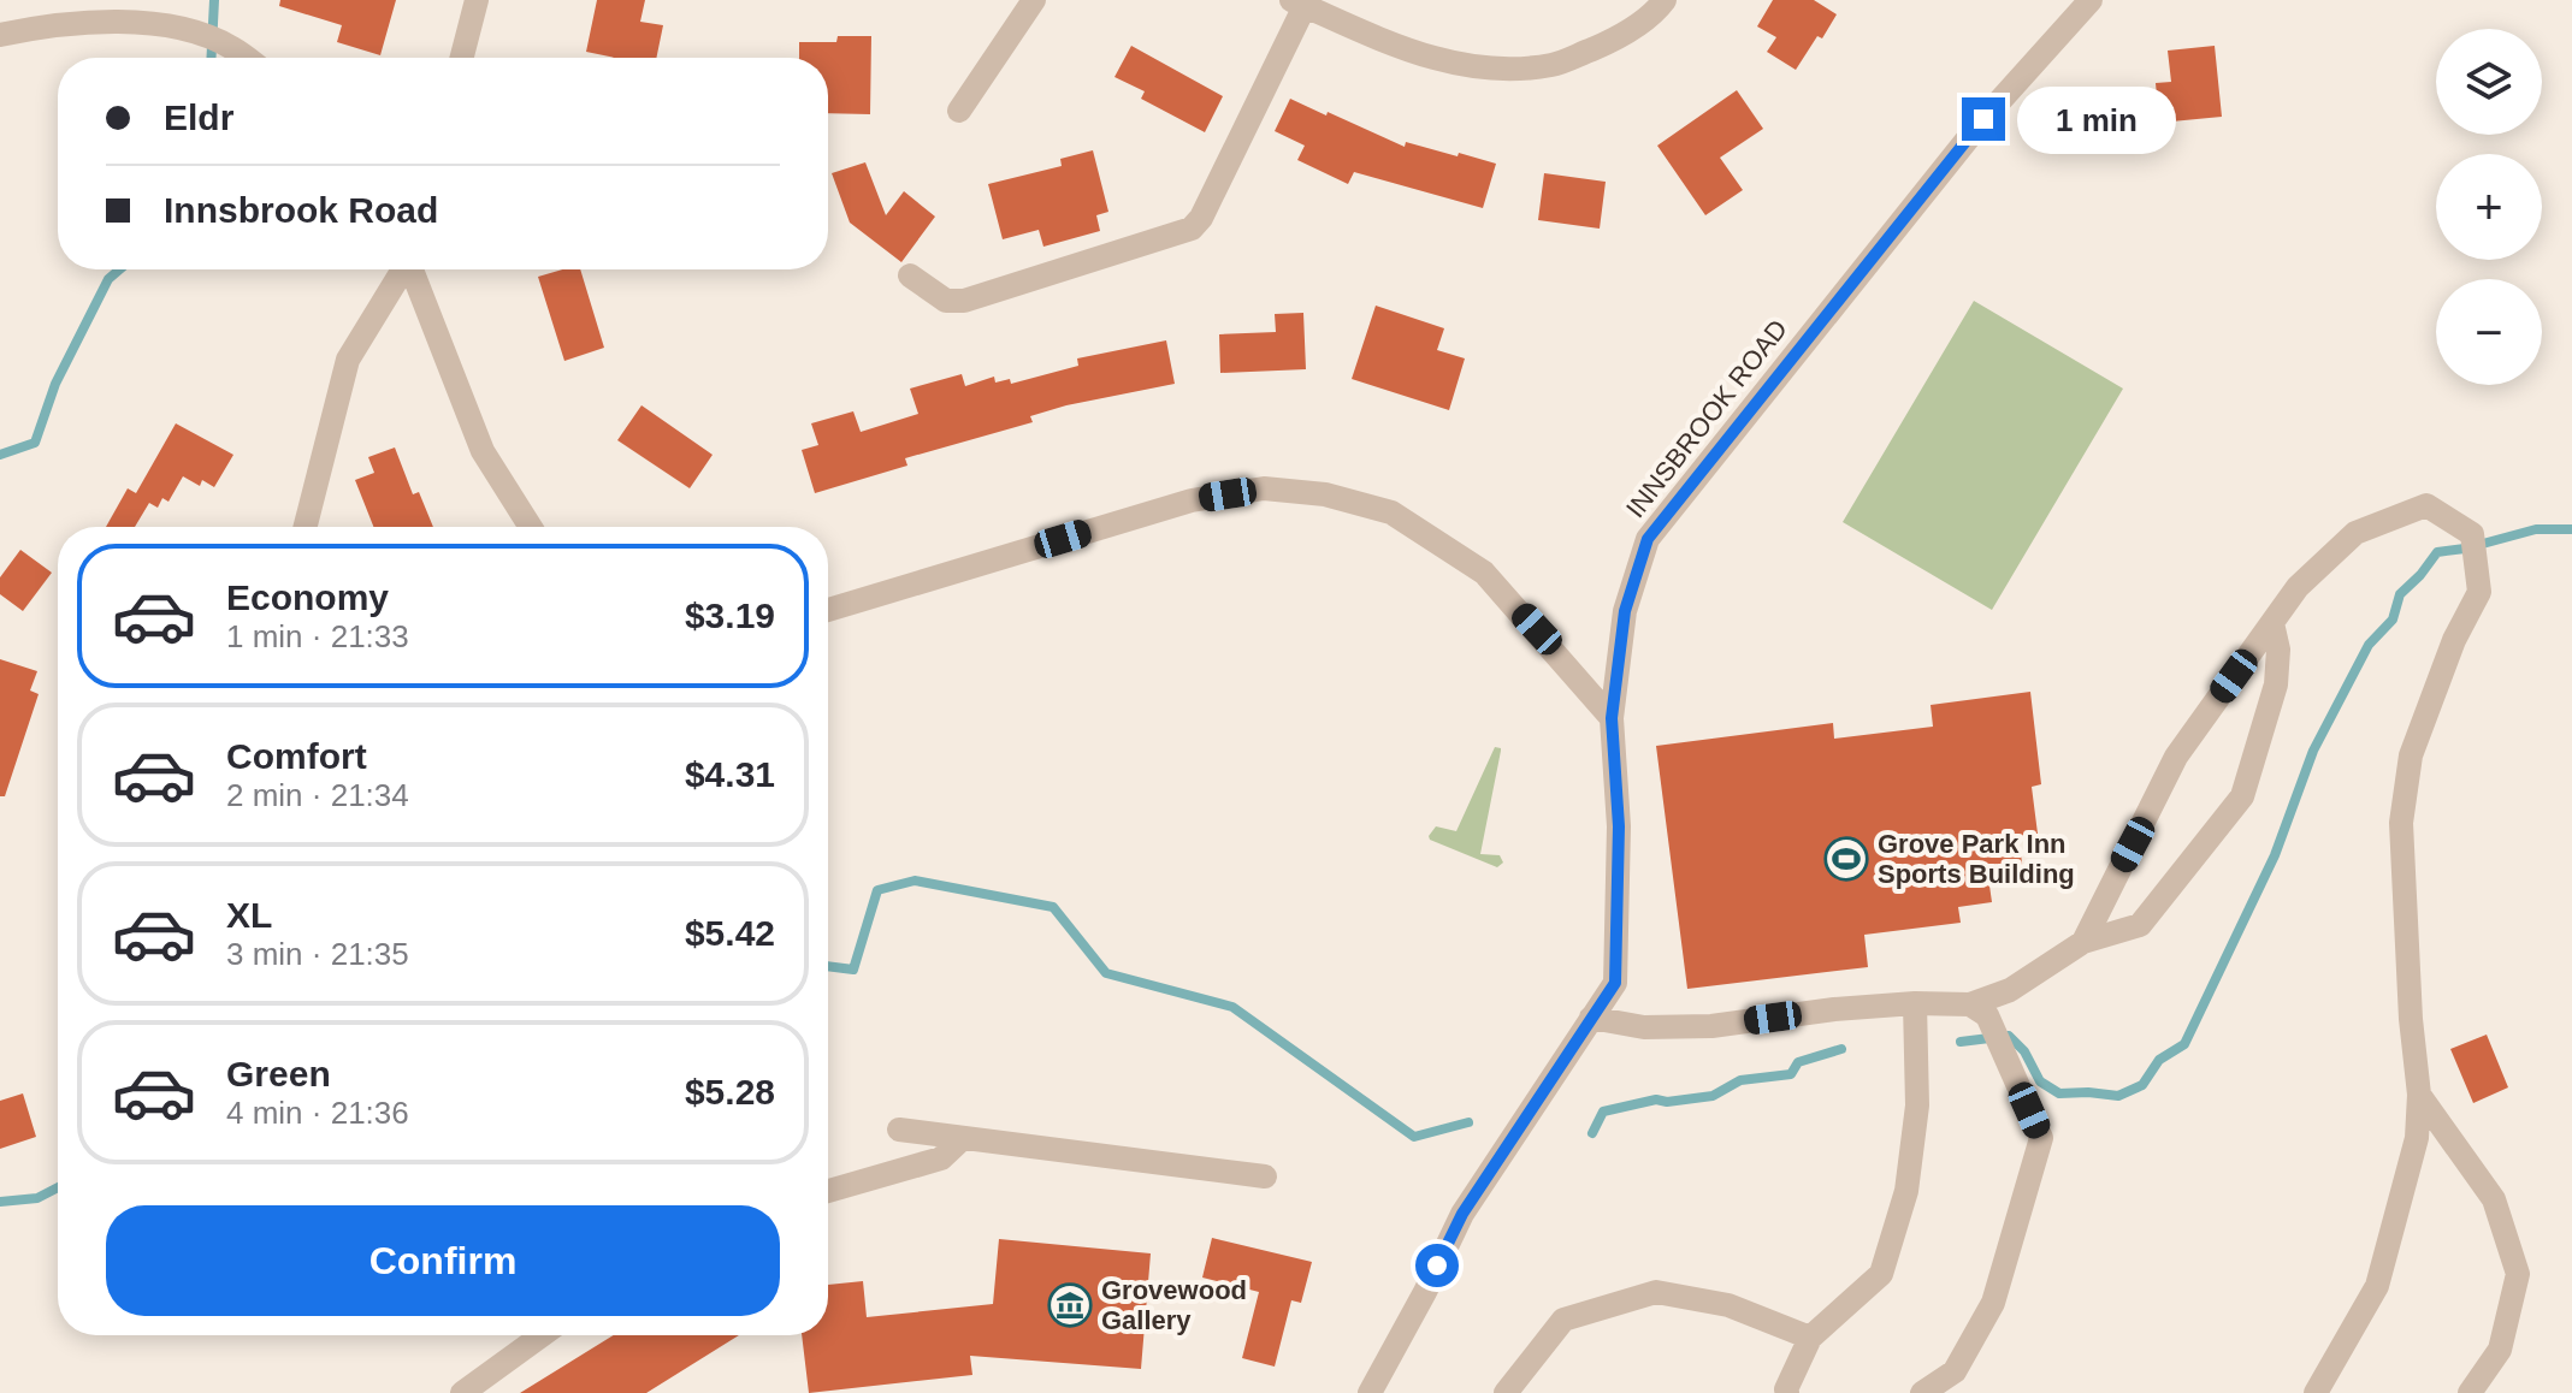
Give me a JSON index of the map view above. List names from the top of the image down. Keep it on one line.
{"streets":{"street":["INNSBROOK ROAD"]},"places":{"sports":["Grove Park Inn Sports Building"],"museum":["Grovewood Gallery"]},"page":{"map_buttons":["+","−"],"banner":["Eldr","Innsbrook Road"],"bubble":"1 min","list":[{"name":"Economy","note":"1 min · 21:33","value":"$3.19"},{"name":"Comfort","note":"2 min · 21:34","value":"$4.31"},{"name":"XL","note":"3 min · 21:35","value":"$5.42"},{"name":"Green","note":"4 min · 21:36","value":"$5.28"}],"buttons":"Confirm"}}
